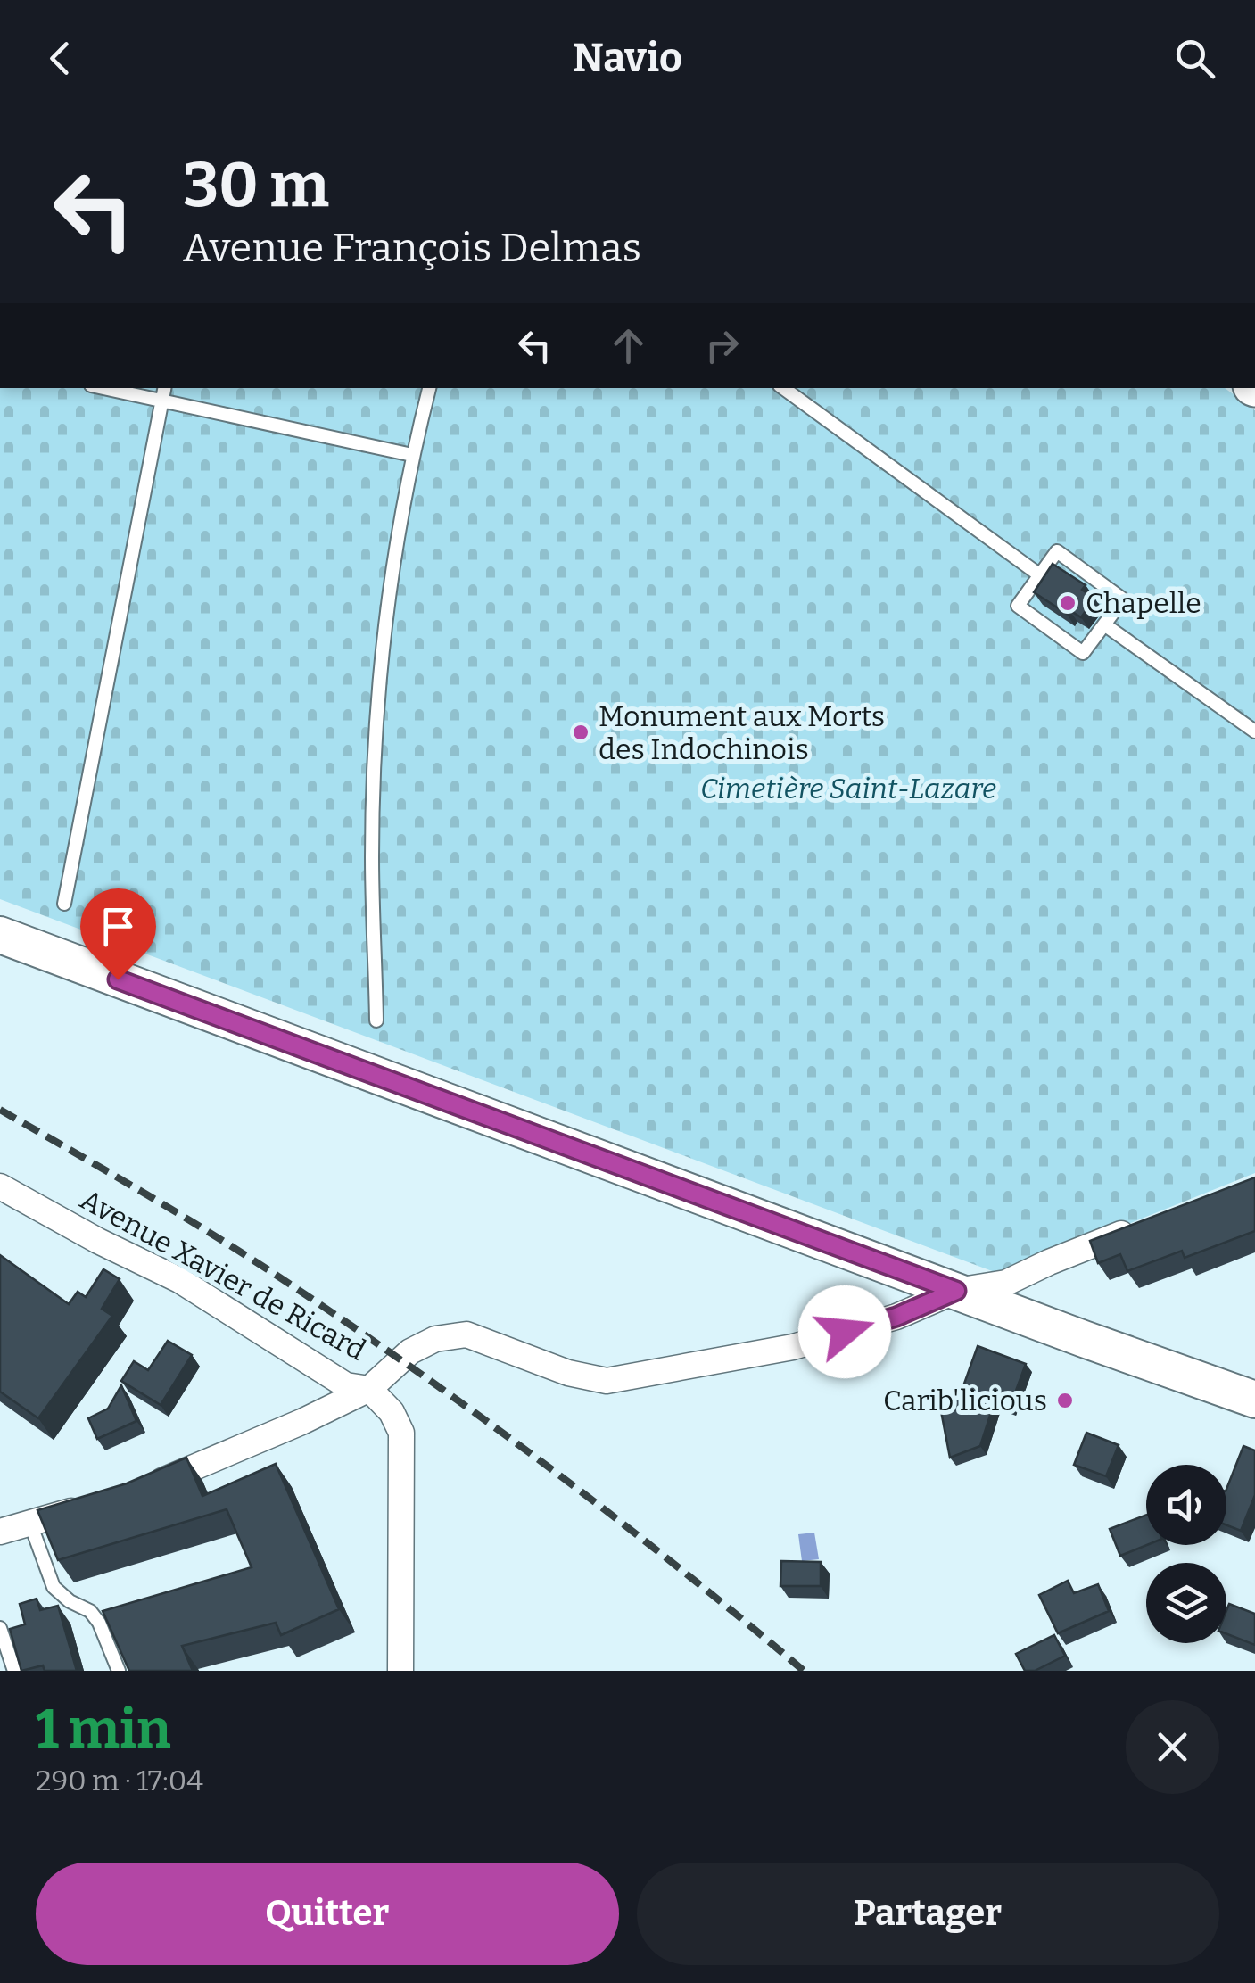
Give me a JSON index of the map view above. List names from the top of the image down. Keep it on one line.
{"streets":{"street":["Avenue Xavier de Ricard"]},"parks":["Cimetière Saint-Lazare"],"places":["Chapelle","Monument aux Morts des Indochinois","Carib'licious"],"page":{"header":"Navio","turn":["30 m","Avenue François Delmas"],"heading":["1 min","290 m · 17:04"],"buttons":["Quitter","Partager"]}}
